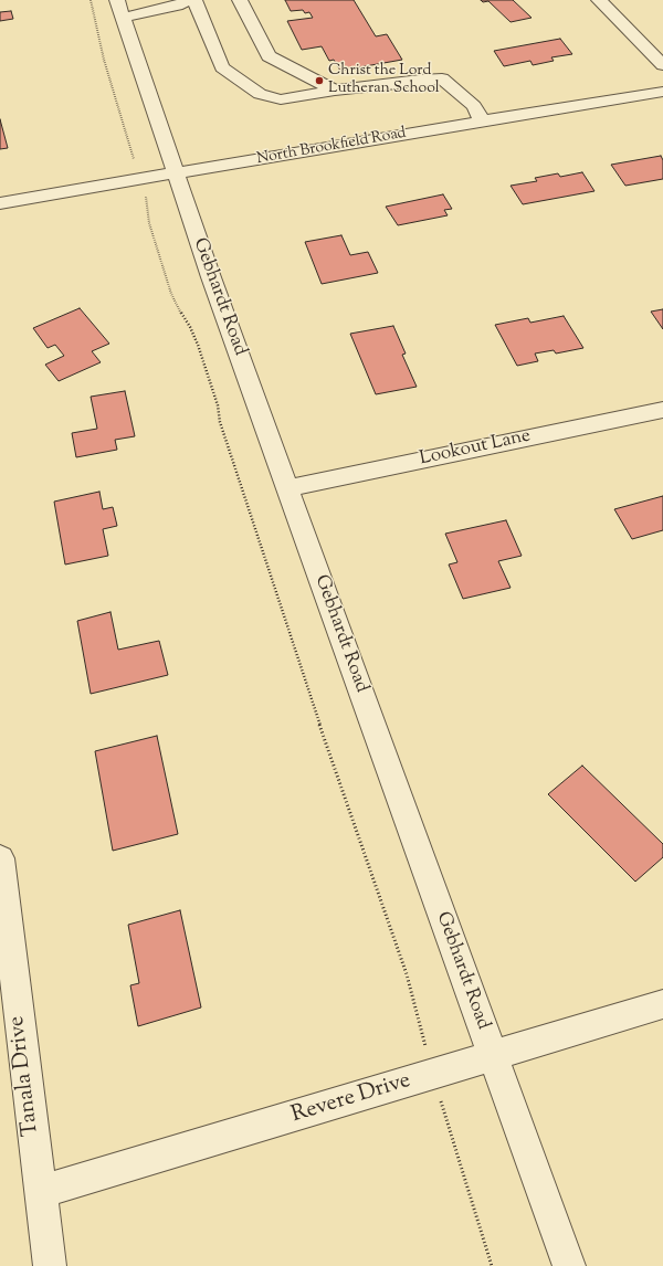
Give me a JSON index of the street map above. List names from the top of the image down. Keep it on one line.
{"streets":{"street":["North Brookfield Road","Gebhardt Road","Lookout Lane","Tanala Drive","Revere Drive"]},"crossings":[["North Brookfield Road","Gebhardt Road"],["Gebhardt Road","Lookout Lane"],["Gebhardt Road","Revere Drive"],["Tanala Drive","Revere Drive"]],"places":["Christ the Lord Lutheran School"]}
